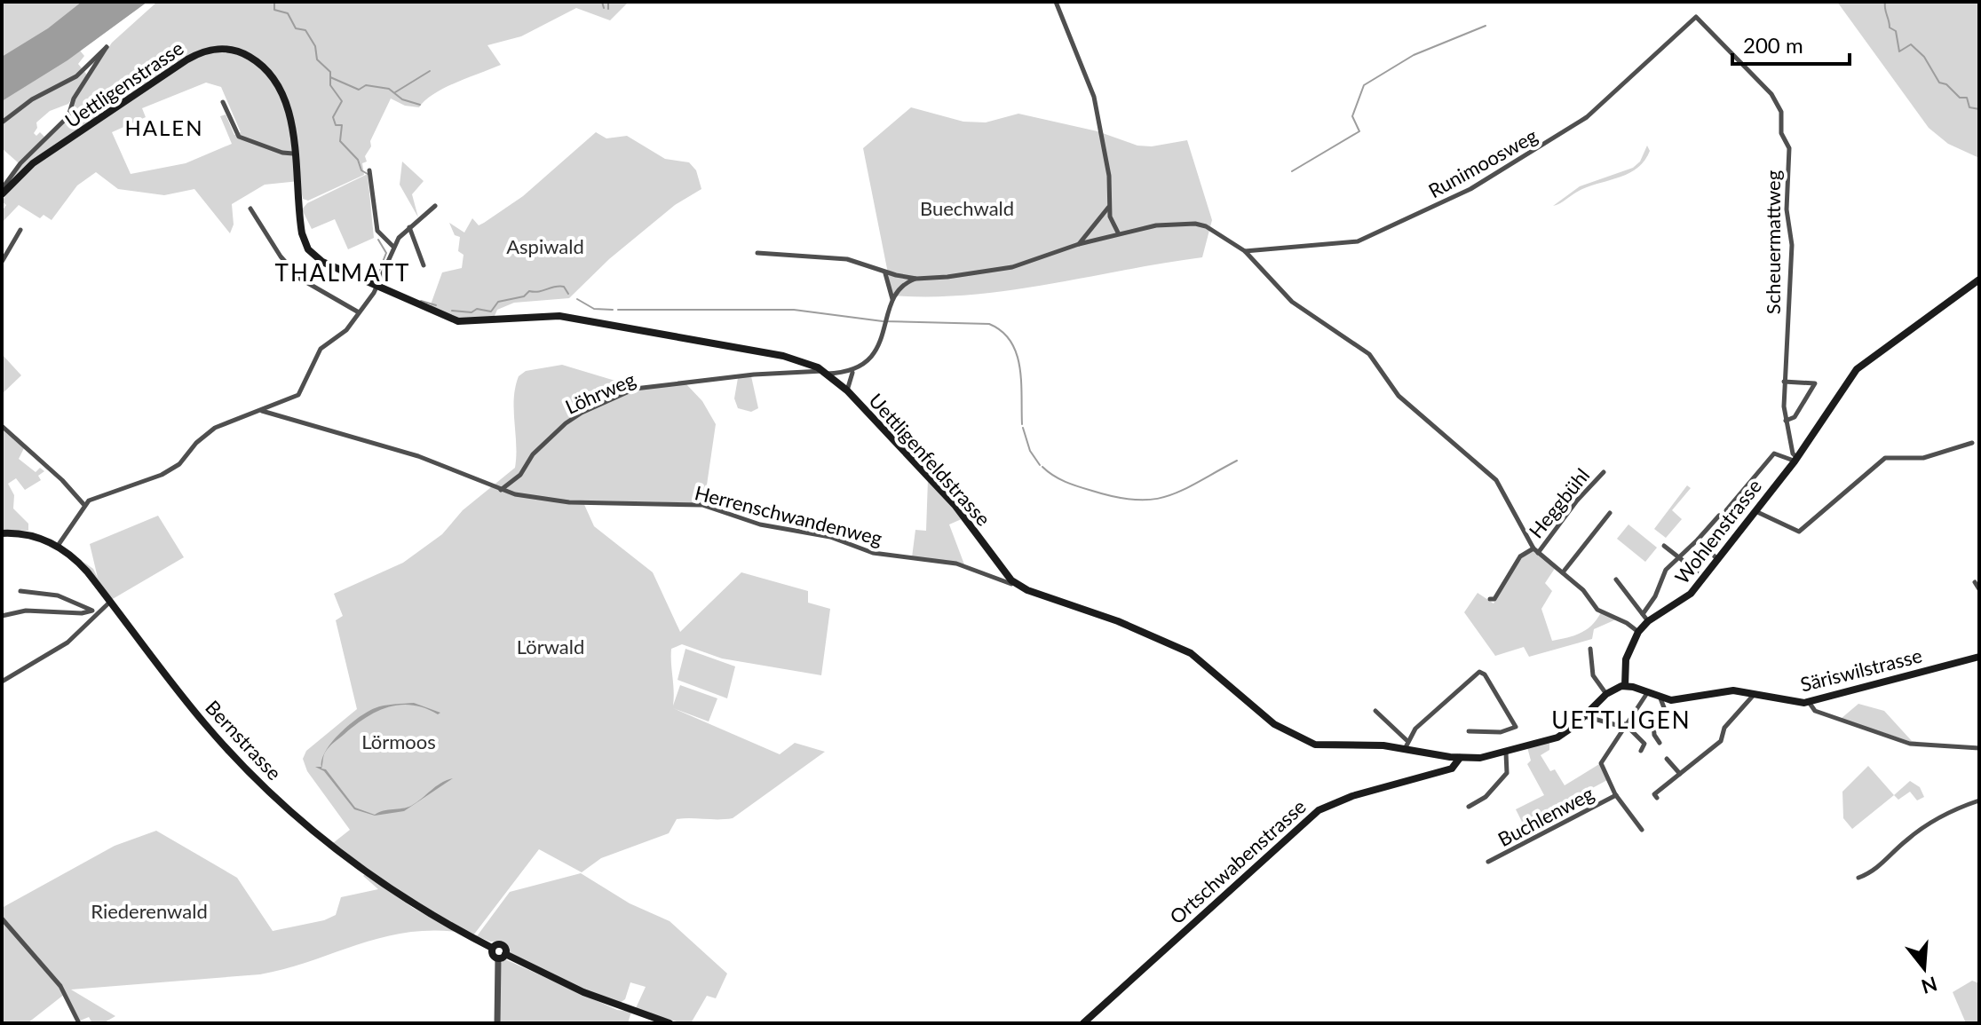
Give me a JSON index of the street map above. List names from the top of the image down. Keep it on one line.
{"streets":{"main road":["Uettligenstrasse","Uettligenfeldstrasse","Wohlenstrasse","Säriswilstrasse","Bernstrasse","Ortschwabenstrasse"],"street":["Runimoosweg","Scheuermattweg","Löhrweg","Heggbühl","Herrenschwandenweg","Buchlenweg"]},"crossings":[["Uettligenstrasse","Uettligenfeldstrasse"],["Runimoosweg","Scheuermattweg"],["Scheuermattweg","Wohlenstrasse"],["Löhrweg","Uettligenfeldstrasse"],["Löhrweg","Herrenschwandenweg"],["Uettligenfeldstrasse","Herrenschwandenweg"],["Uettligenfeldstrasse","Ortschwabenstrasse"],["Wohlenstrasse","Säriswilstrasse"]],"districts":["HALEN","THALMATT","UETTLIGEN"],"parks":["Buechwald","Aspiwald","Lörwald","Lörmoos","Riederenwald"],"scale_bar":"200 m","north":"bottom"}
